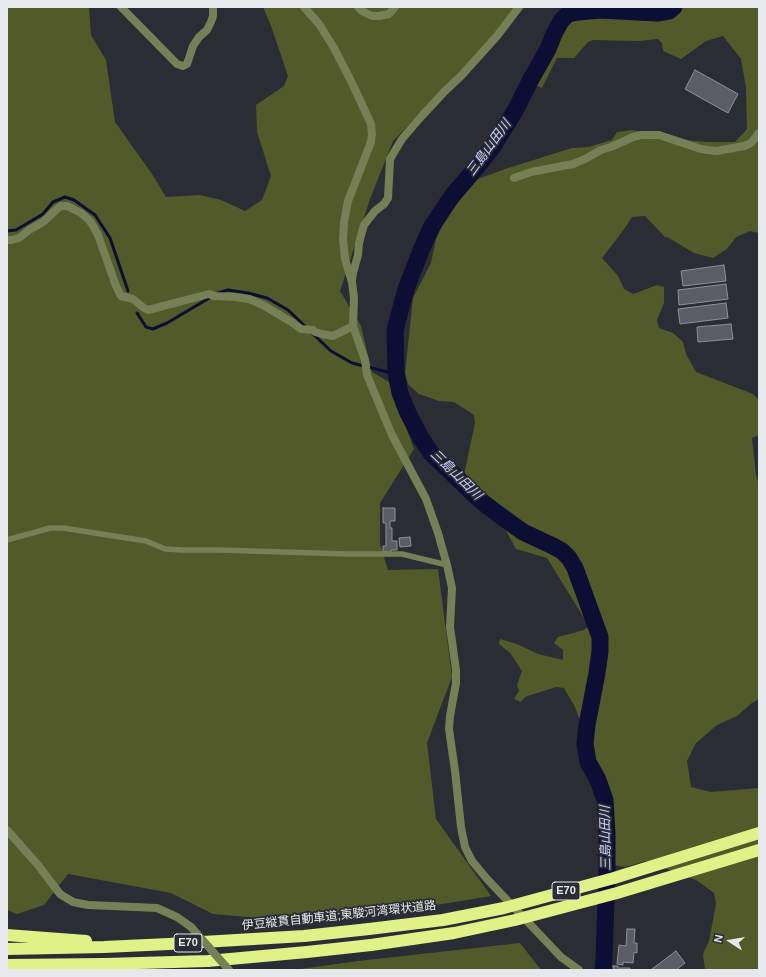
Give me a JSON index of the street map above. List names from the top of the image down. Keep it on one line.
{"streets":{"highway":["E70","伊豆縦貫自動車道;東駿河湾環状道路"]},"water":["三島山田川"],"north":"left"}
